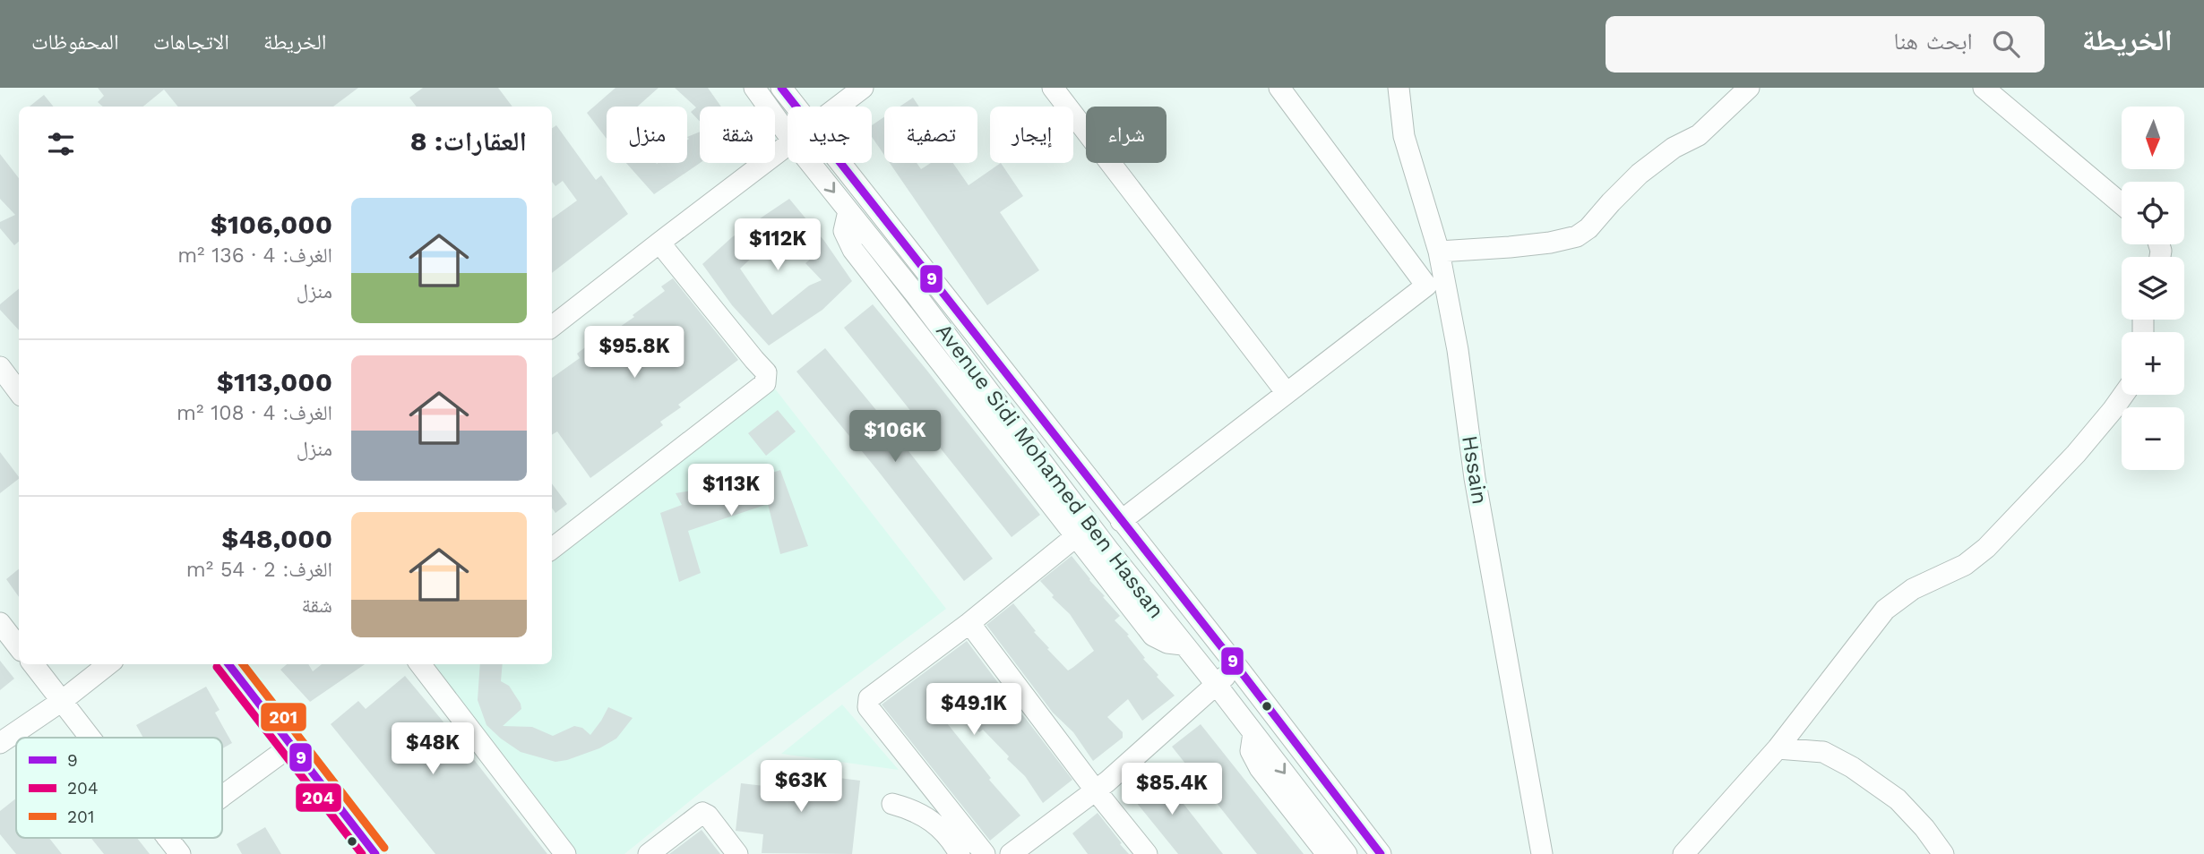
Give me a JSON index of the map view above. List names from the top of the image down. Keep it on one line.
{"streets":{"street":["Hssain","Avenue Sidi Mohamed Ben Hassan"]},"lines":["transit line 9","transit line 201","transit line 204"],"legend":["9","204","201"],"north":"bottom","page":{"header":"الخريطة","search":"ابحث هنا","nav":["الخريطة","الاتجاهات","المحفوظات"],"map_buttons":["+","−"],"chip":["شراء","إيجار","تصفية","جديد","شقة","منزل"],"heading":"العقارات: 8","list":[{"name":"$106,000","note":"الغرف: 4 · 136 m² · منزل"},{"name":"$113,000","note":"الغرف: 4 · 108 m² · منزل"},{"name":"$48,000","note":"الغرف: 2 · 54 m² · شقة"}],"price":["$112K","$95.8K","$106K","$113K","$49.1K","$48K","$63K","$85.4K"]}}
